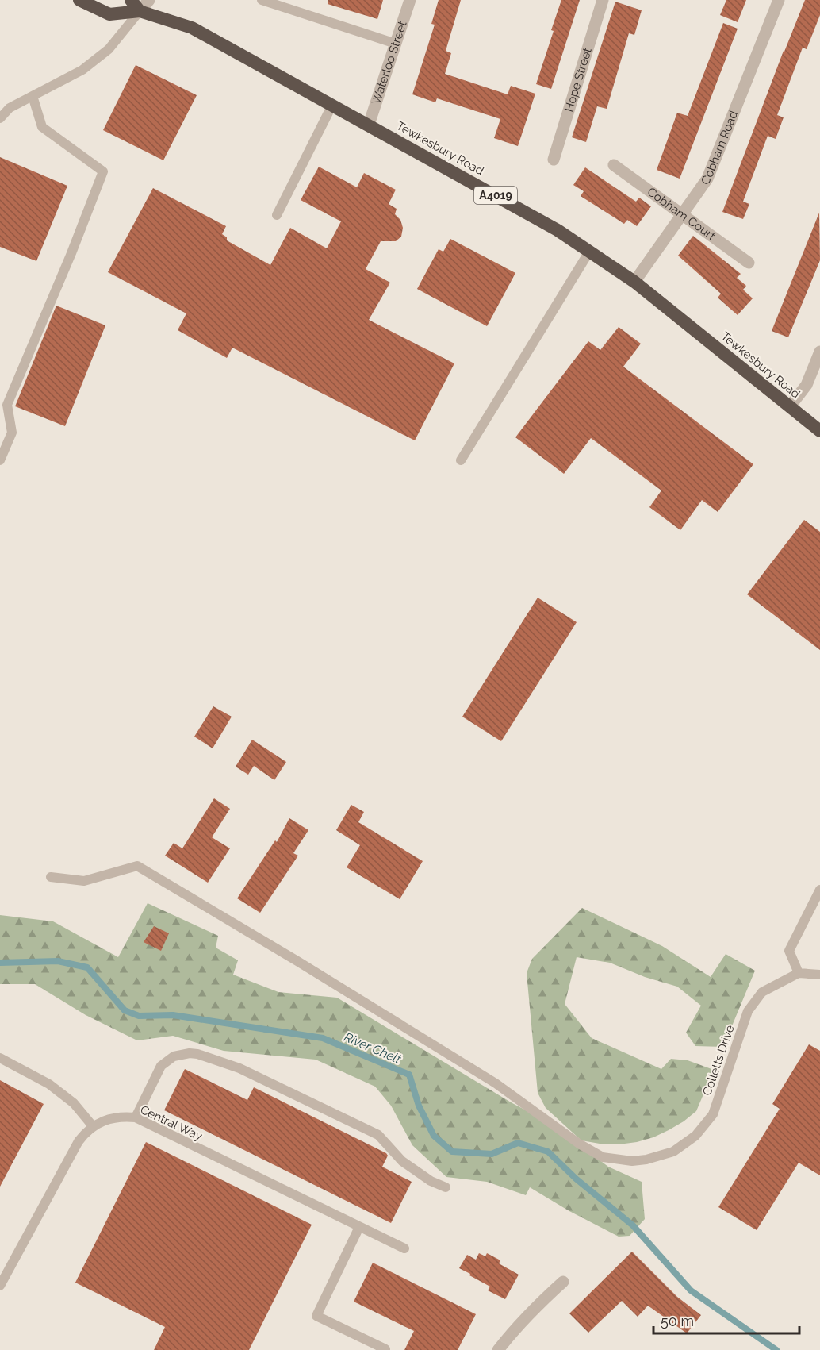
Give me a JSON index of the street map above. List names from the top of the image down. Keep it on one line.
{"streets":{"highway":["Tewkesbury Road","A4019"],"street":["Waterloo Street","Hope Street","Cobham Road","Cobham Court"],"lane":["Colletts Drive","Central Way"]},"crossings":[["Waterloo Street","Tewkesbury Road"],["Cobham Road","Tewkesbury Road"],["Cobham Road","Cobham Court"]],"water":["River Chelt"],"scale_bar":"50 m"}
